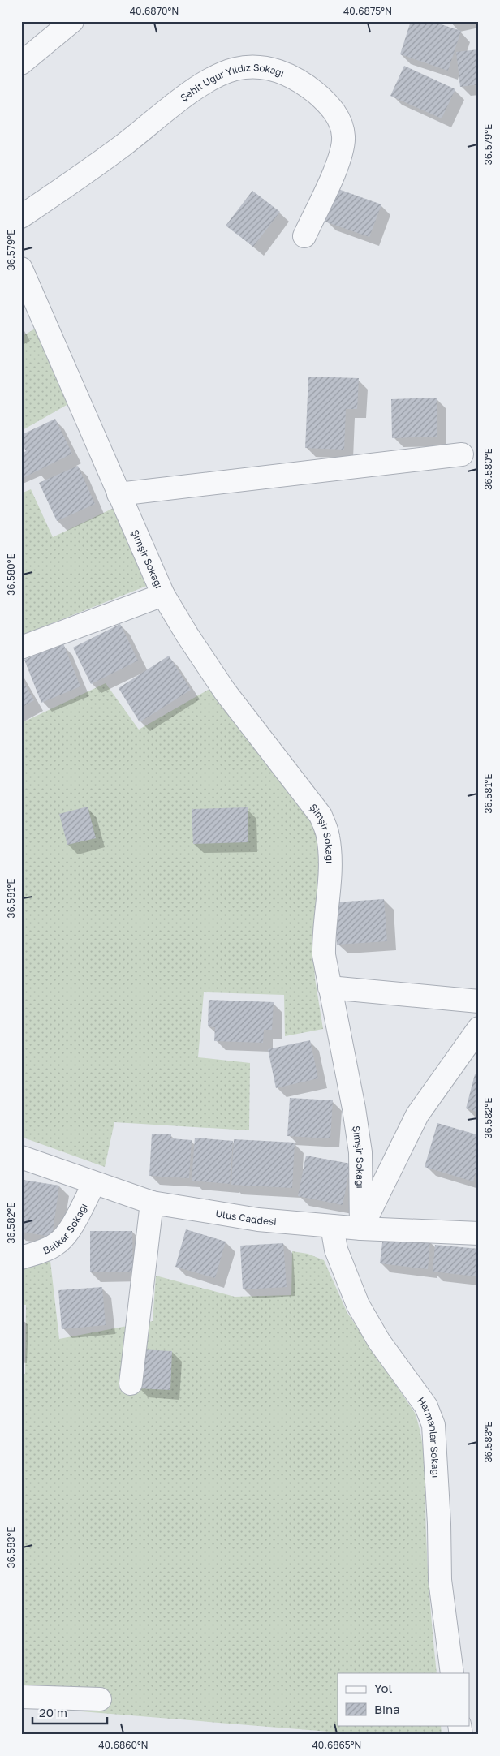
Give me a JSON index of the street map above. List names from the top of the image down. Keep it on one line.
{"streets":{"street":["Şehit Uğur Yıldız Sokağı","Şimşir Sokağı","Ulus Caddesi","Balkar Sokağı","Harmanlar Sokağı"]},"crossings":[["Şimşir Sokağı","Ulus Caddesi"],["Ulus Caddesi","Balkar Sokağı"],["Ulus Caddesi","Harmanlar Sokağı"]],"legend":["Yol","Bina"],"scale_bar":"20 m","coordinates":["40.6870°N","40.6875°N","36.579°E","36.580°E","36.581°E","36.582°E","36.583°E","40.6860°N","40.6865°N"]}
